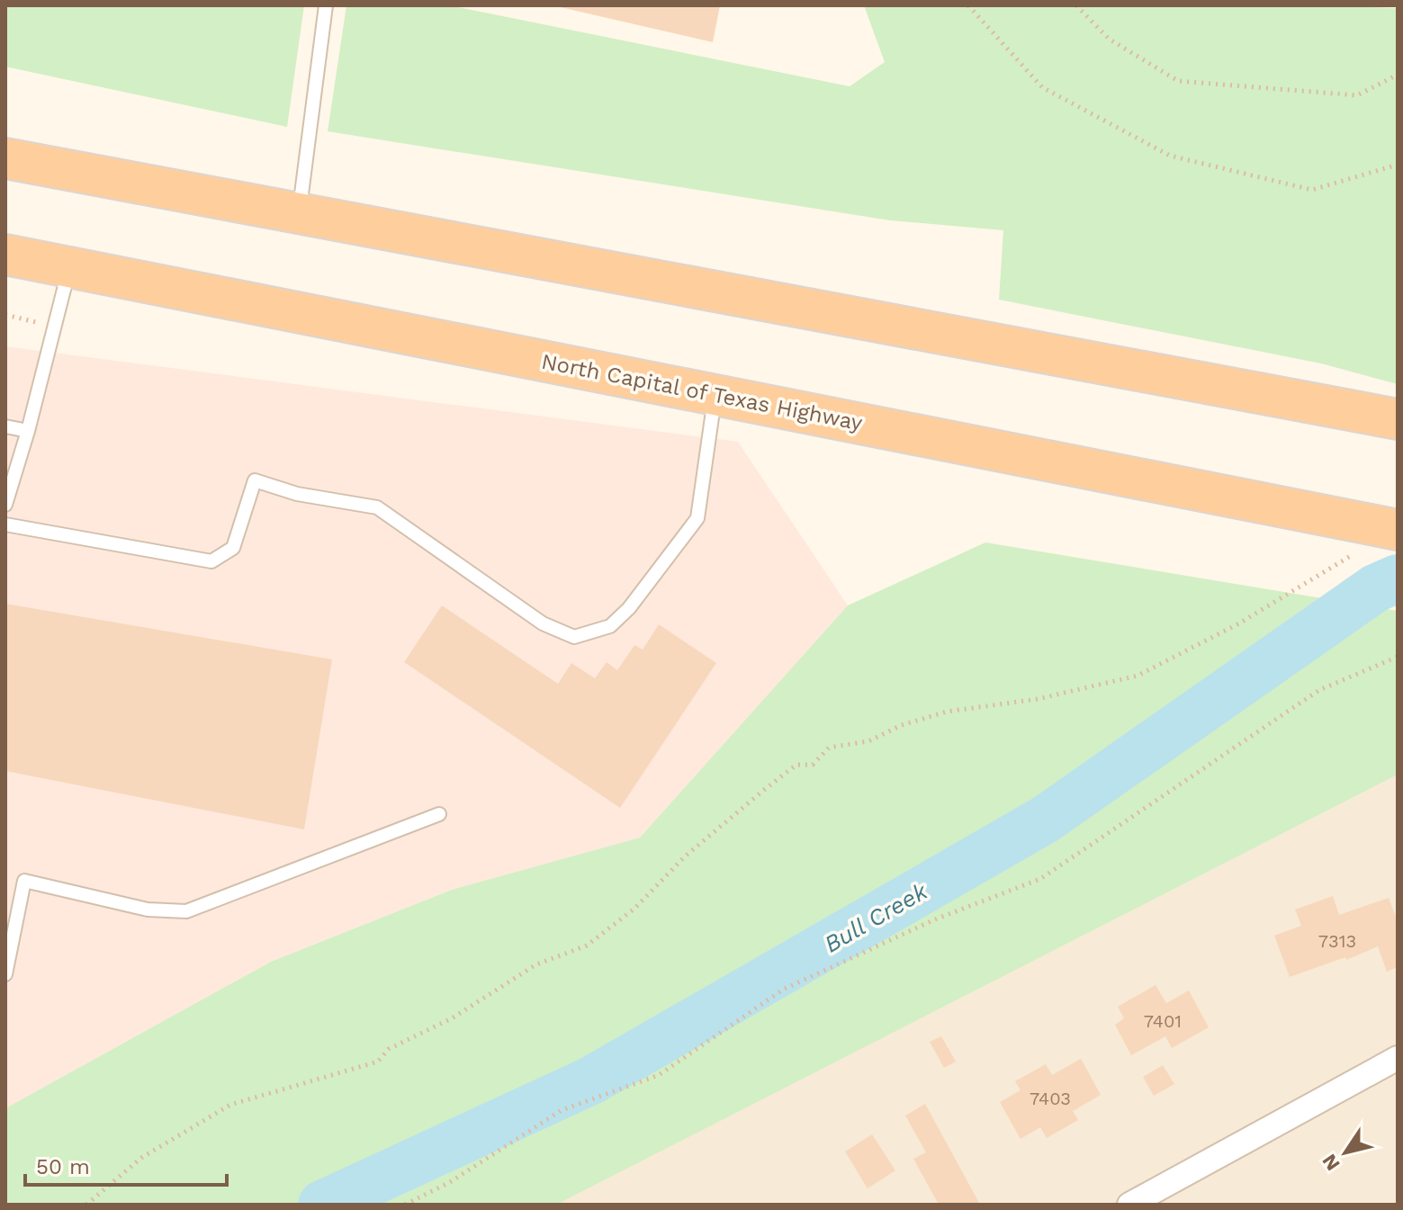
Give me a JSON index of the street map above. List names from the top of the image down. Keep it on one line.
{"streets":{"highway":["North Capital of Texas Highway"]},"water":["Bull Creek"],"house_numbers":["7313","7401","7403"],"scale_bar":"50 m","north":"bottom left"}
